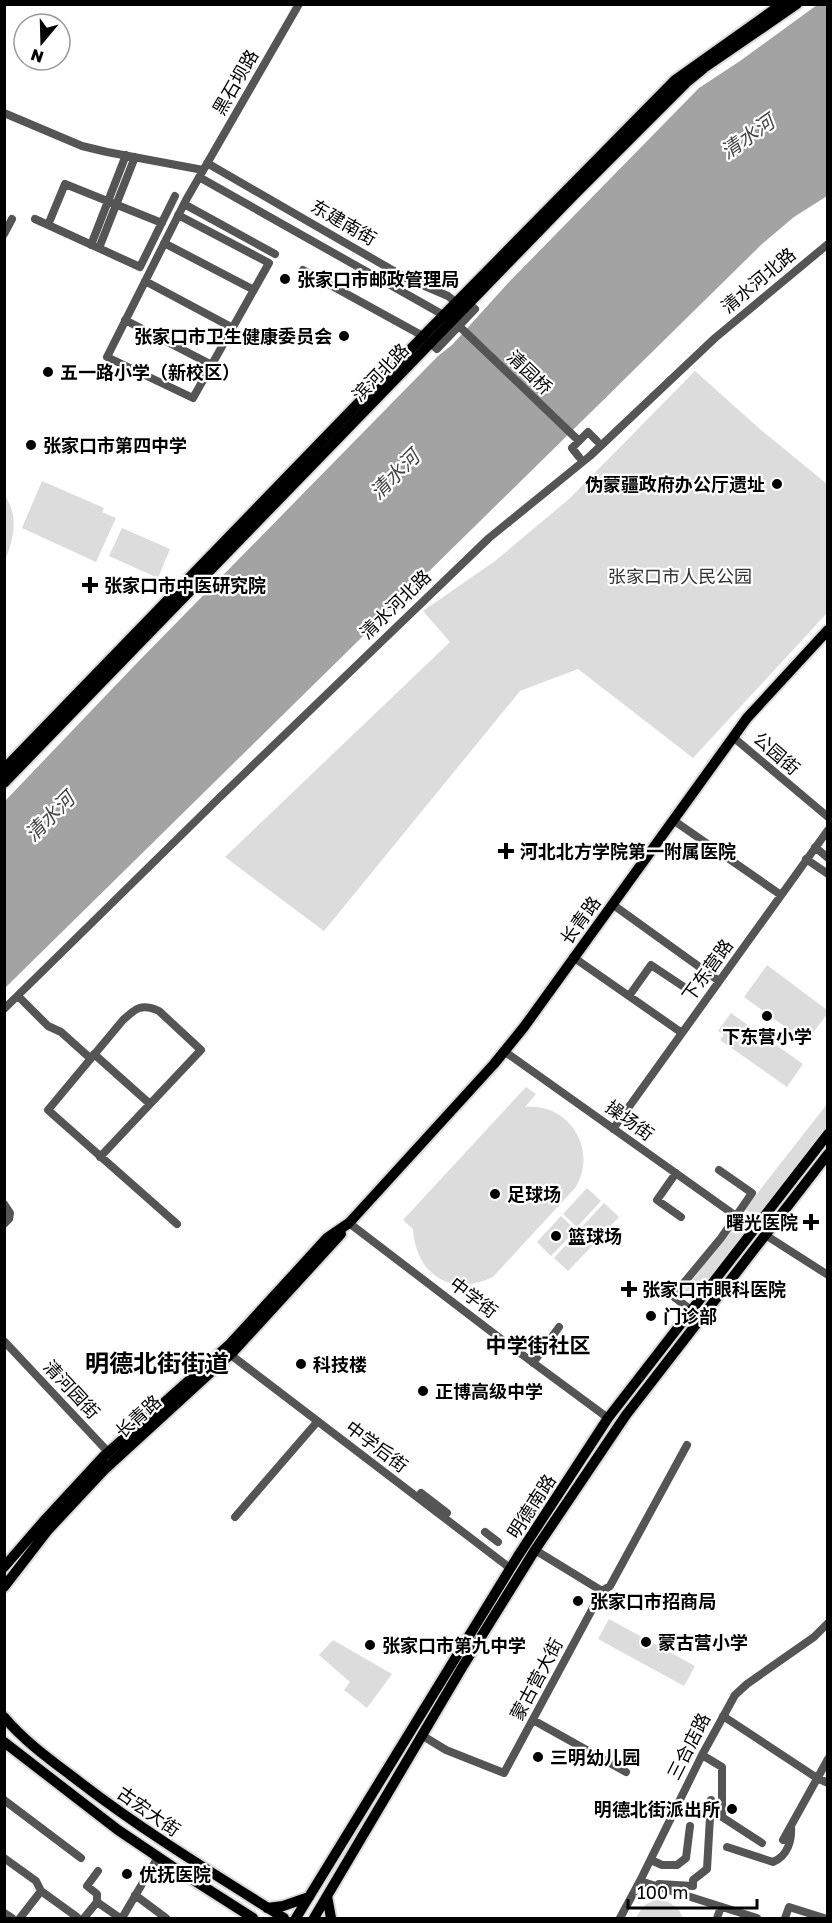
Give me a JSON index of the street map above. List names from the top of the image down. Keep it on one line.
{"streets":{"main road":["滨河北路","长青路","明德南路","古宏大街"],"street":["黑石坝路","东建南街","清水河北路","清园桥","公园街","下东营路","操场街","中学街","清河园街","中学后街","蒙古营大街","三合店路"]},"crossings":[["黑石坝路","东建南街"],["东建南街","滨河北路"],["东建南街","清园桥"],["滨河北路","清园桥"],["公园街","长青路"],["长青路","操场街"],["长青路","中学街"],["长青路","清河园街"],["长青路","中学后街"],["下东营路","操场街"],["中学街","明德南路"],["中学后街","明德南路"],["明德南路","蒙古营大街"]],"districts":["中学街社区","明德北街街道"],"water":["清水河"],"parks":["张家口市人民公园"],"places":{"other":["张家口市邮政管理局","张家口市卫生健康委员会","五一路小学（新校区）","张家口市第四中学","伪蒙疆政府办公厅遗址","下东营小学","足球场","篮球场","门诊部","科技楼","正博高级中学","张家口市招商局","蒙古营小学","张家口市第九中学","三明幼儿园","明德北街派出所","优抚医院"],"health":["张家口市中医研究院","河北北方学院第一附属医院","曙光医院","张家口市眼科医院"]},"scale_bar":"100 m","north":"bottom"}
